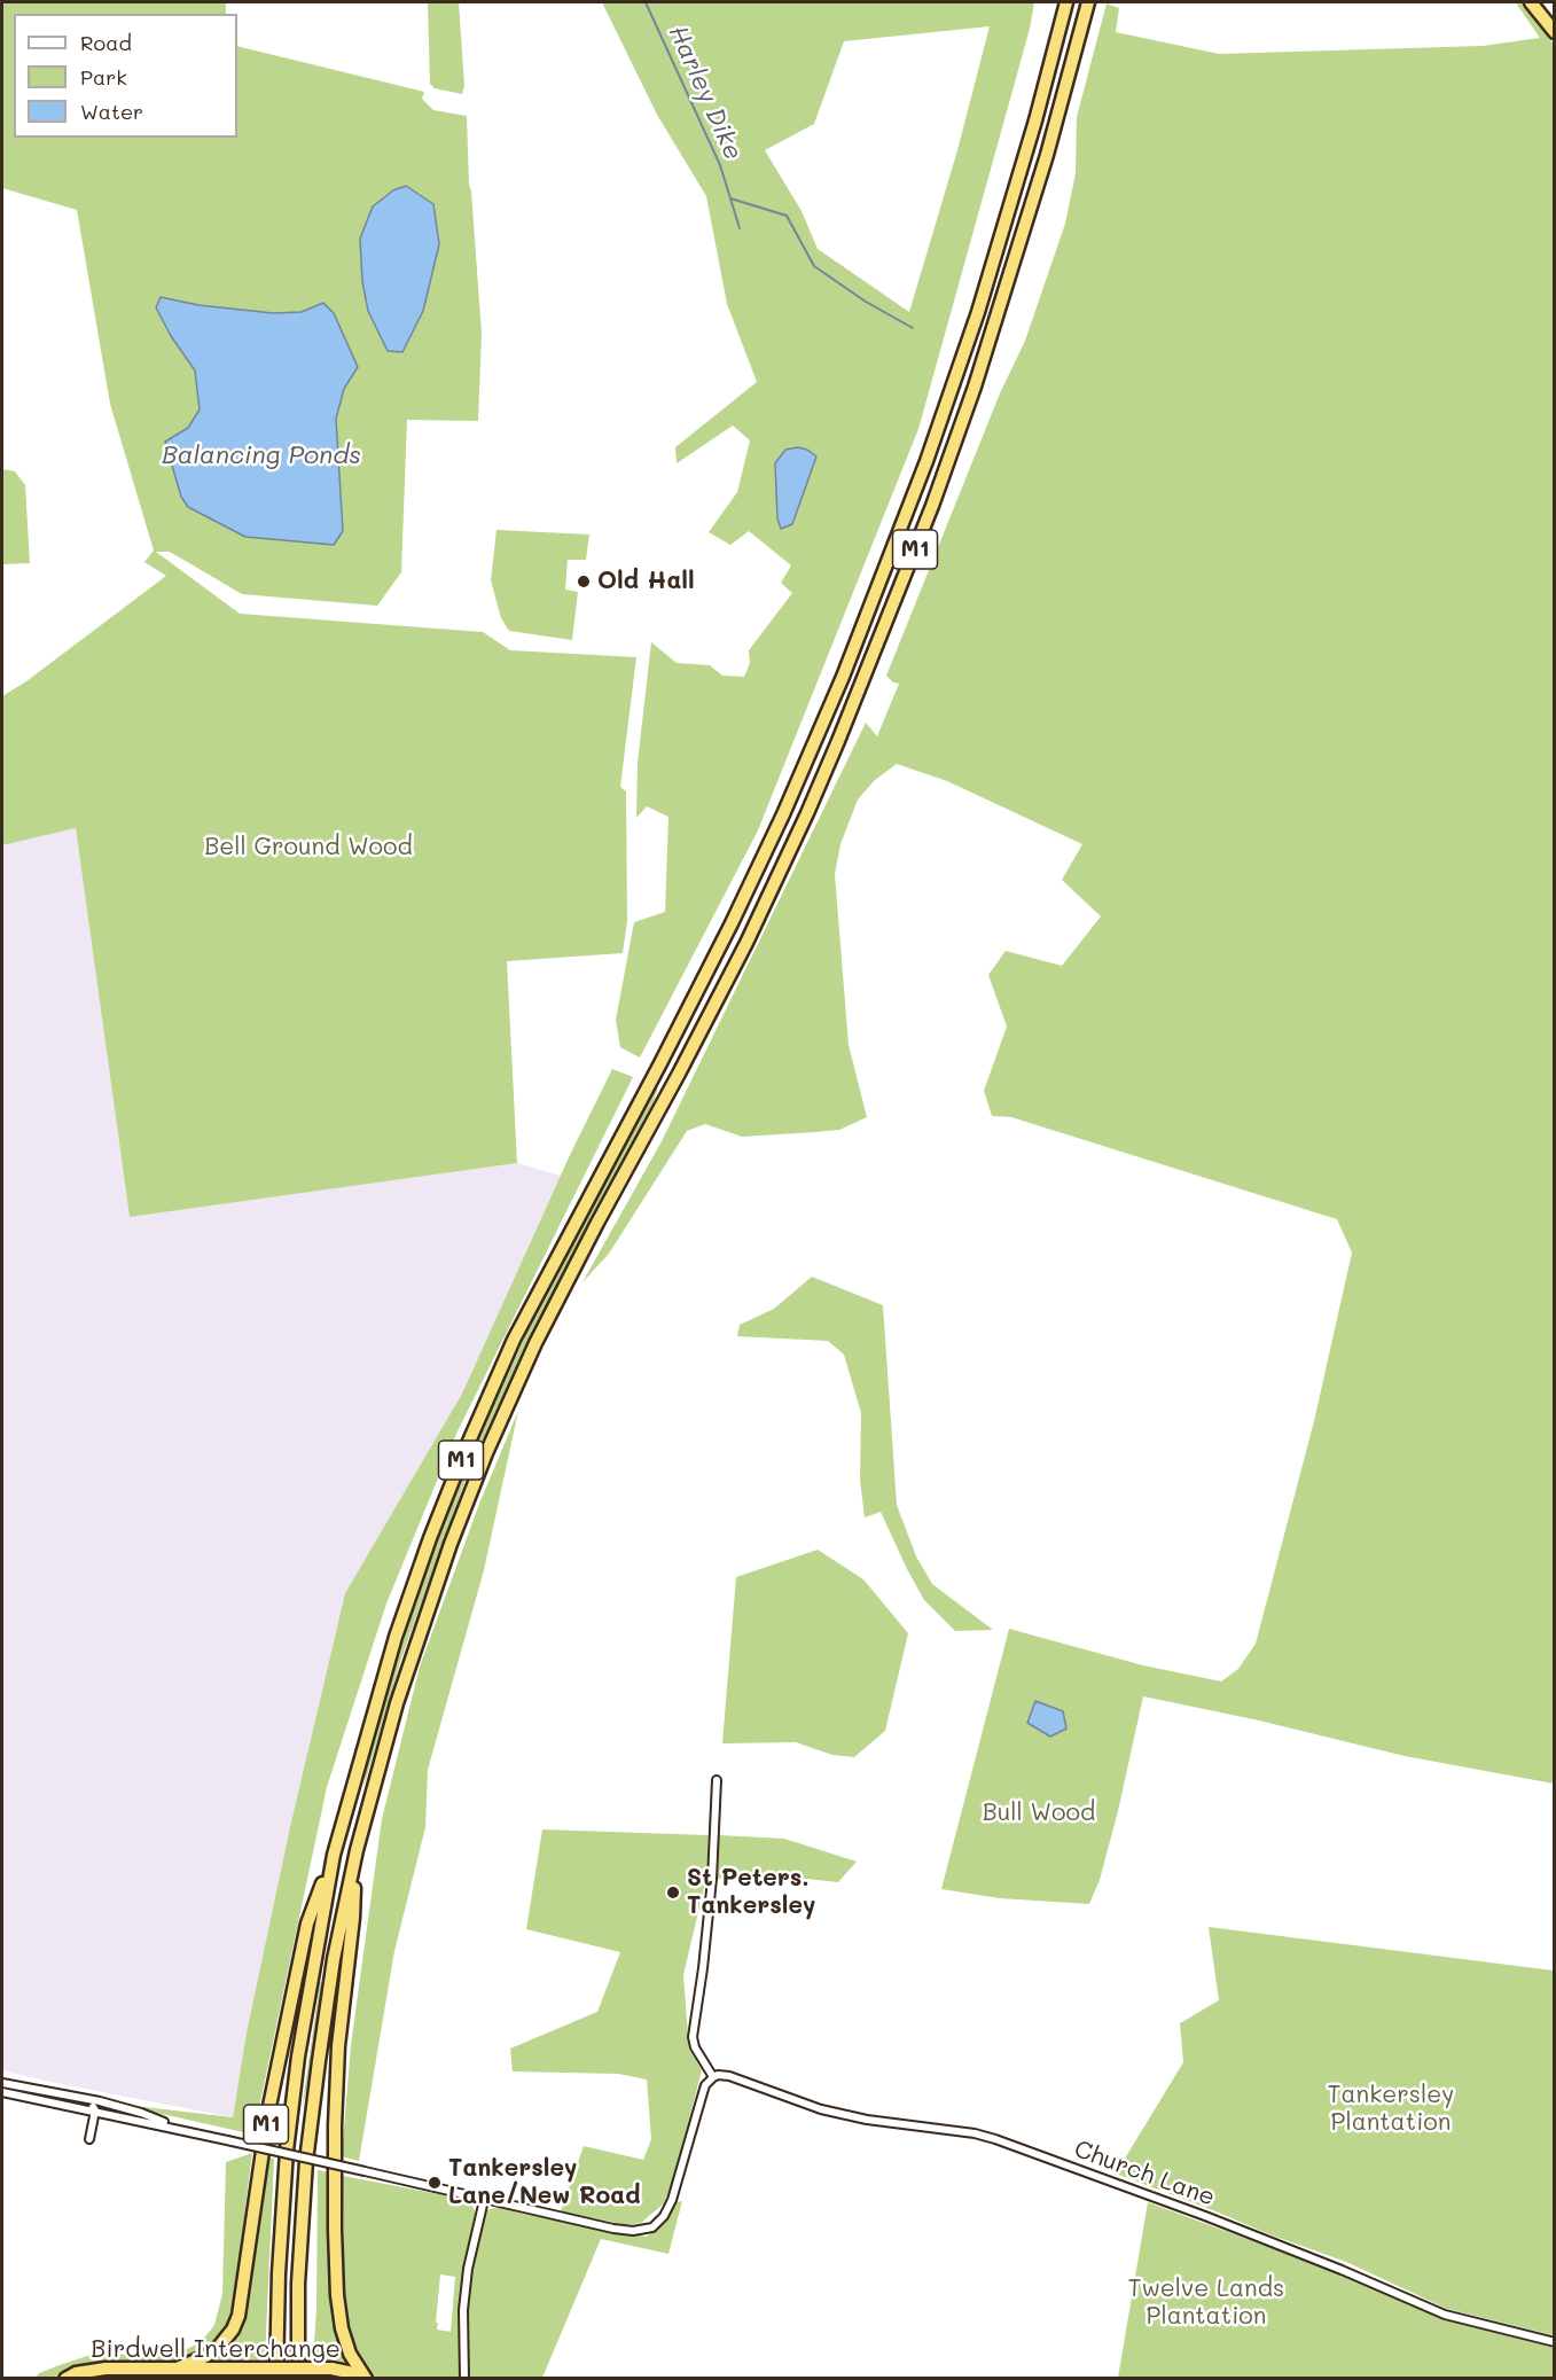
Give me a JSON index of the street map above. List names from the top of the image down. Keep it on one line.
{"streets":{"highway":["M1","Birdwell Interchange"],"street":["Church Lane"]},"crossings":[["M1","Birdwell Interchange"]],"water":["Harley Dike","Balancing Ponds"],"parks":["Bell Ground Wood","Bull Wood","Tankersley Plantation","Twelve Lands Plantation"],"places":["Old Hall","St Peters. Tankersley","Tankersley Lane/New Road"],"legend":["Road","Park","Water"]}
